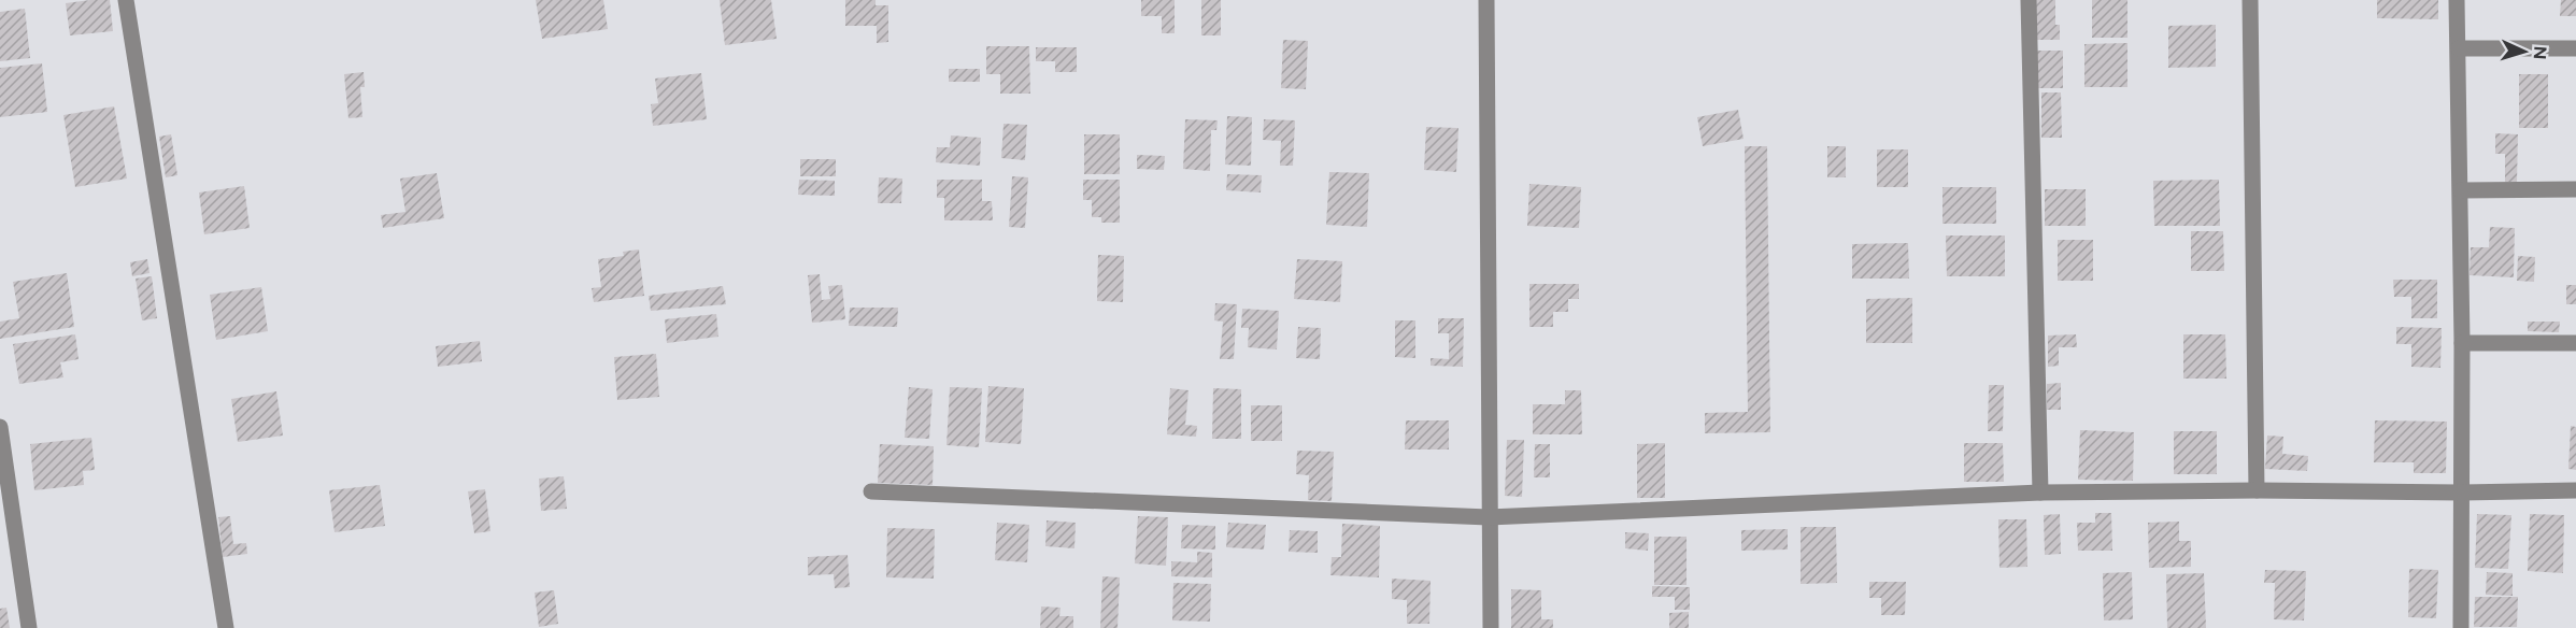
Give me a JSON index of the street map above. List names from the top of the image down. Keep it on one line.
{"north":"right"}
